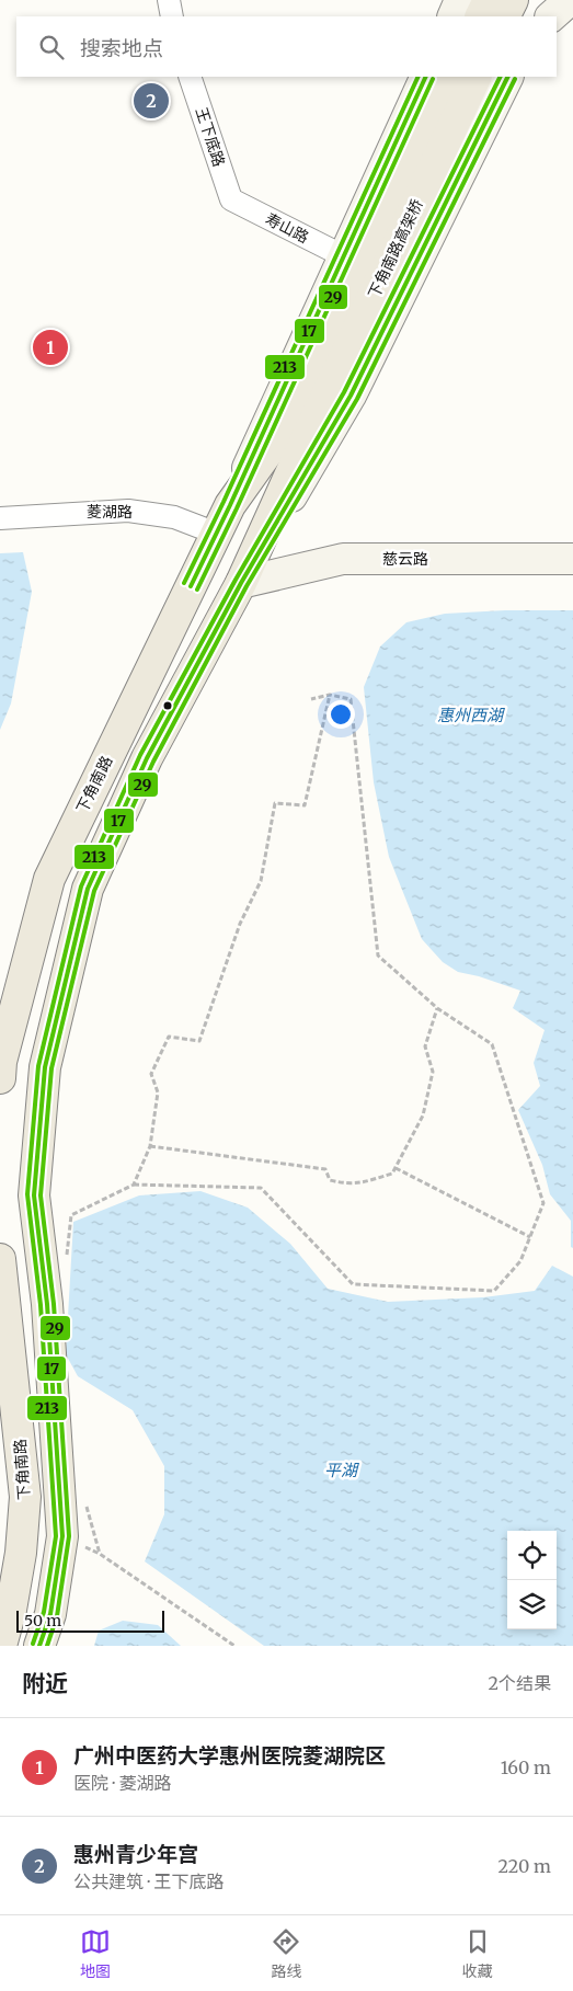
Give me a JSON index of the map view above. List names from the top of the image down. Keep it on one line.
{"streets":{"main road":["下角南路高架桥","慈云路","下角南路"],"street":["王下底路","寿山路","菱湖路"]},"crossings":[["王下底路","寿山路"],["寿山路","下角南路"],["下角南路高架桥","下角南路"],["菱湖路","下角南路"]],"water":["惠州西湖","平湖"],"lines":["transit line 17","transit line 213","transit line 29"],"scale_bar":"50 m","page":{"search":"搜索地点","pins":["2","1"],"scale":"50 m","heading":["附近","2个结果"],"list":[{"mark":"1","name":"广州中医药大学惠州医院菱湖院区","note":"医院 · 菱湖路","value":"160 m"},{"mark":"2","name":"惠州青少年宫","note":"公共建筑 · 王下底路","value":"220 m"}],"nav":["地图","路线","收藏"]}}
